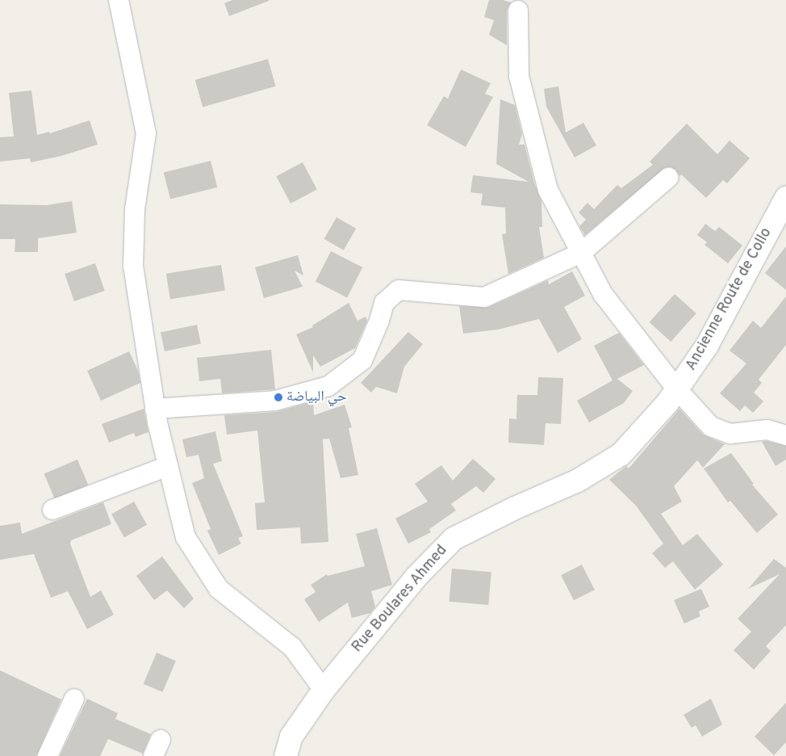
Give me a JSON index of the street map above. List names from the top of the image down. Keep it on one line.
{"streets":{"main road":["Ancienne Route de Collo","Rue Boulares Ahmed"]},"crossings":[["Ancienne Route de Collo","Rue Boulares Ahmed"]],"places":["حي البياضة"]}
